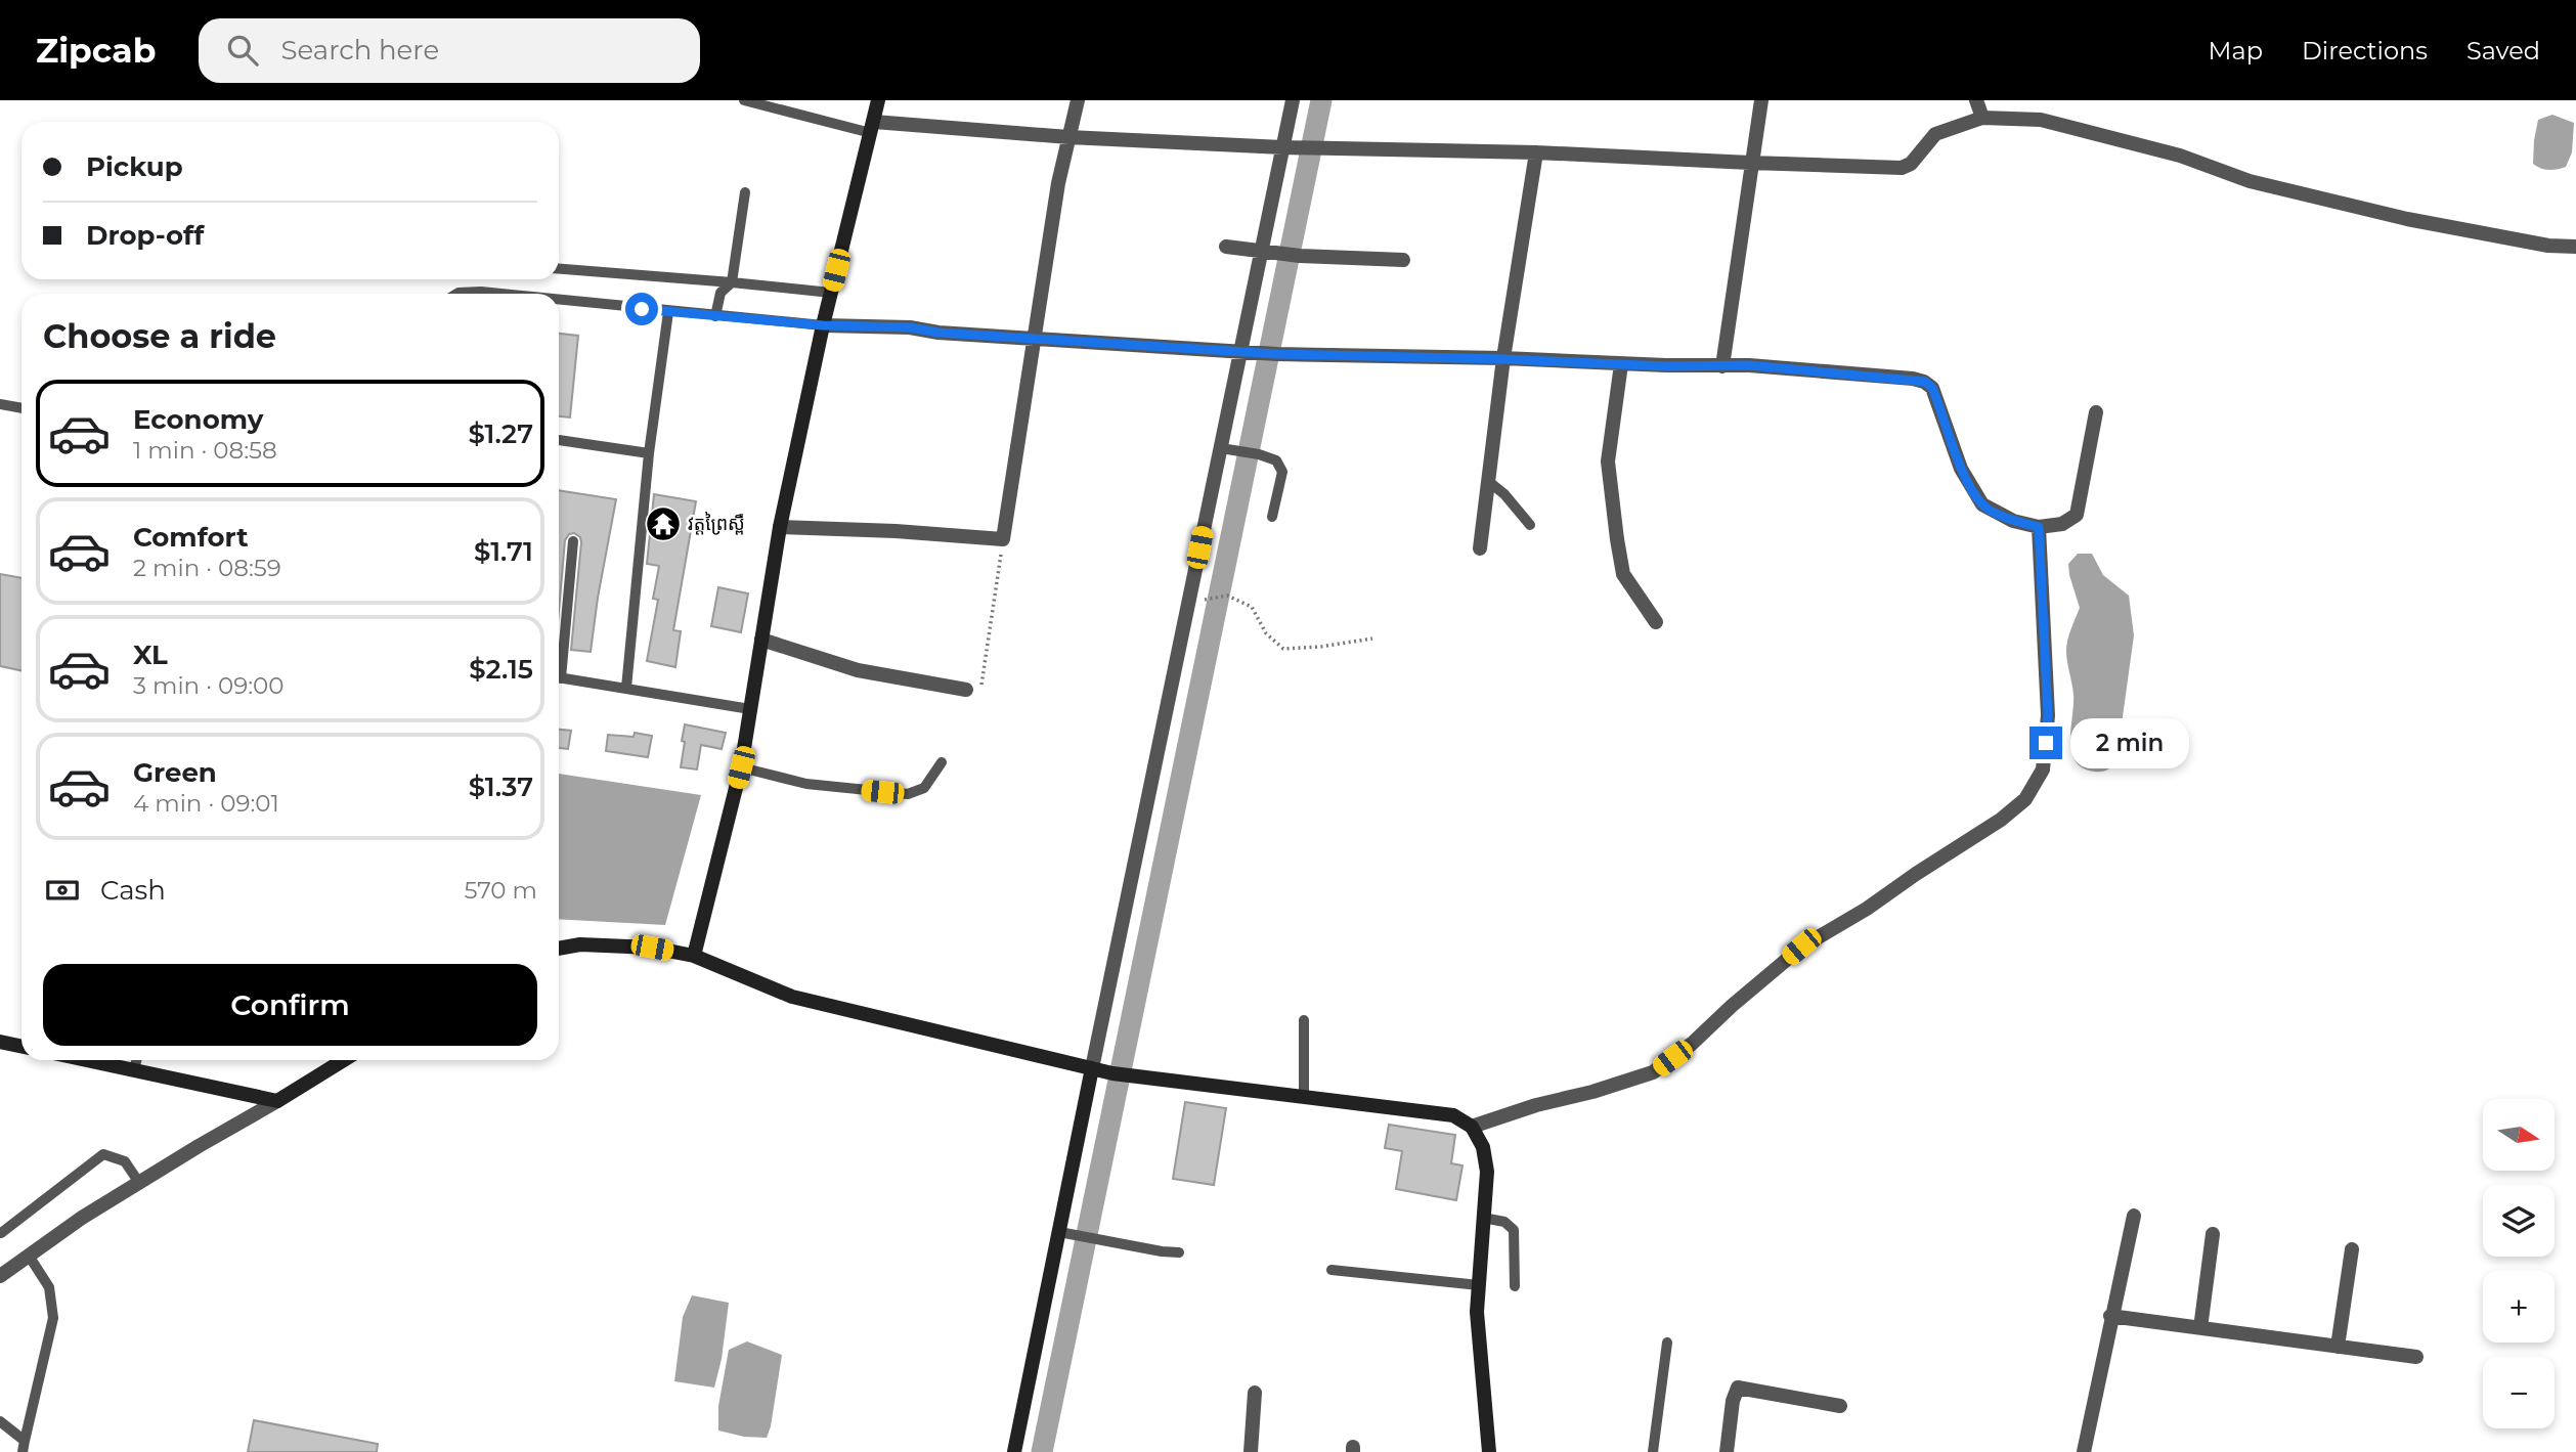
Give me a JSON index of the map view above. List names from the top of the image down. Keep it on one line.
{"places":{"temple":["វត្តព្រៃស្ពឺ"]},"north":"right","page":{"header":"Zipcab","search":"Search here","nav":["Map","Directions","Saved"],"banner":["Pickup","Drop-off"],"heading":"Choose a ride","list":[{"name":"Economy","note":"1 min · 08:58","value":"$1.27"},{"name":"Comfort","note":"2 min · 08:59","value":"$1.71"},{"name":"XL","note":"3 min · 09:00","value":"$2.15"},{"name":"Green","note":"4 min · 09:01","value":"$1.37"}],"bubble":"2 min","pay":["Cash","570 m"],"buttons":"Confirm","map_buttons":["+","−"]}}
